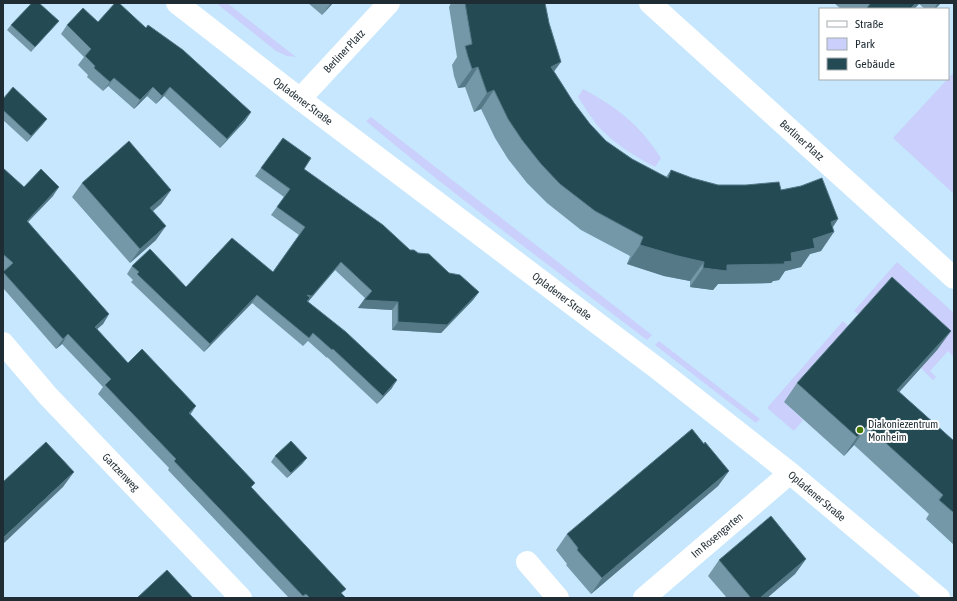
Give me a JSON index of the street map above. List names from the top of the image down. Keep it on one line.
{"streets":{"street":["Berliner Platz","Opladener Straße","Gartzenweg","Im Rosengarten"]},"crossings":[["Berliner Platz","Opladener Straße"],["Opladener Straße","Im Rosengarten"]],"places":["Diakoniezentrum Monheim"],"legend":["Straße","Park","Gebäude"]}
